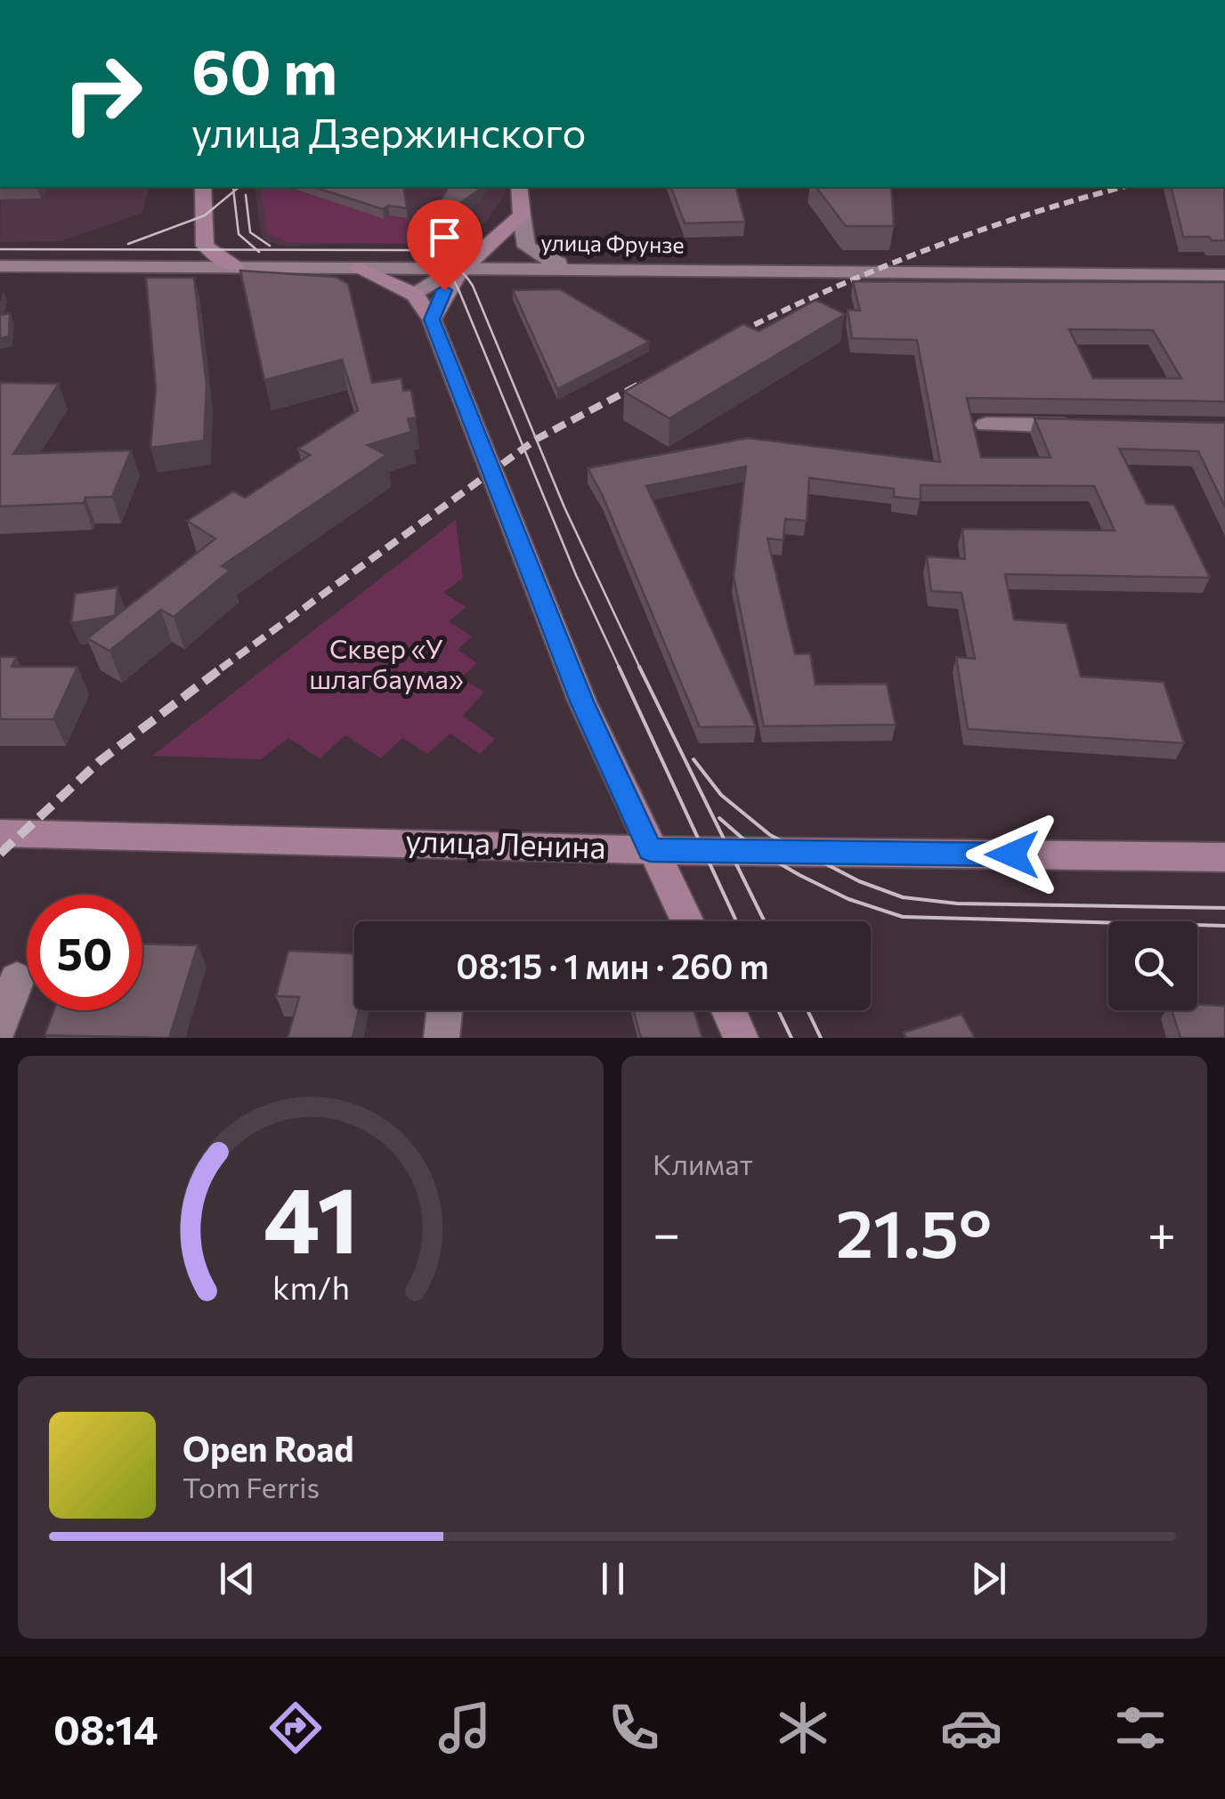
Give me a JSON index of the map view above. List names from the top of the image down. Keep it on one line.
{"streets":{"main road":["улица Ленина"],"street":["улица Фрунзе"]},"parks":["Сквер «У шлагбаума»"],"page":{"turn":["60 m","улица Дзержинского"],"limit":"50","trip":"08:15 · 1 мин · 260 m","tile":"Климат","heat":["−","21.5°","+"],"song":["Open Road","Tom Ferris"],"tabs":"08:14","gauge":["41","km/h"]}}
